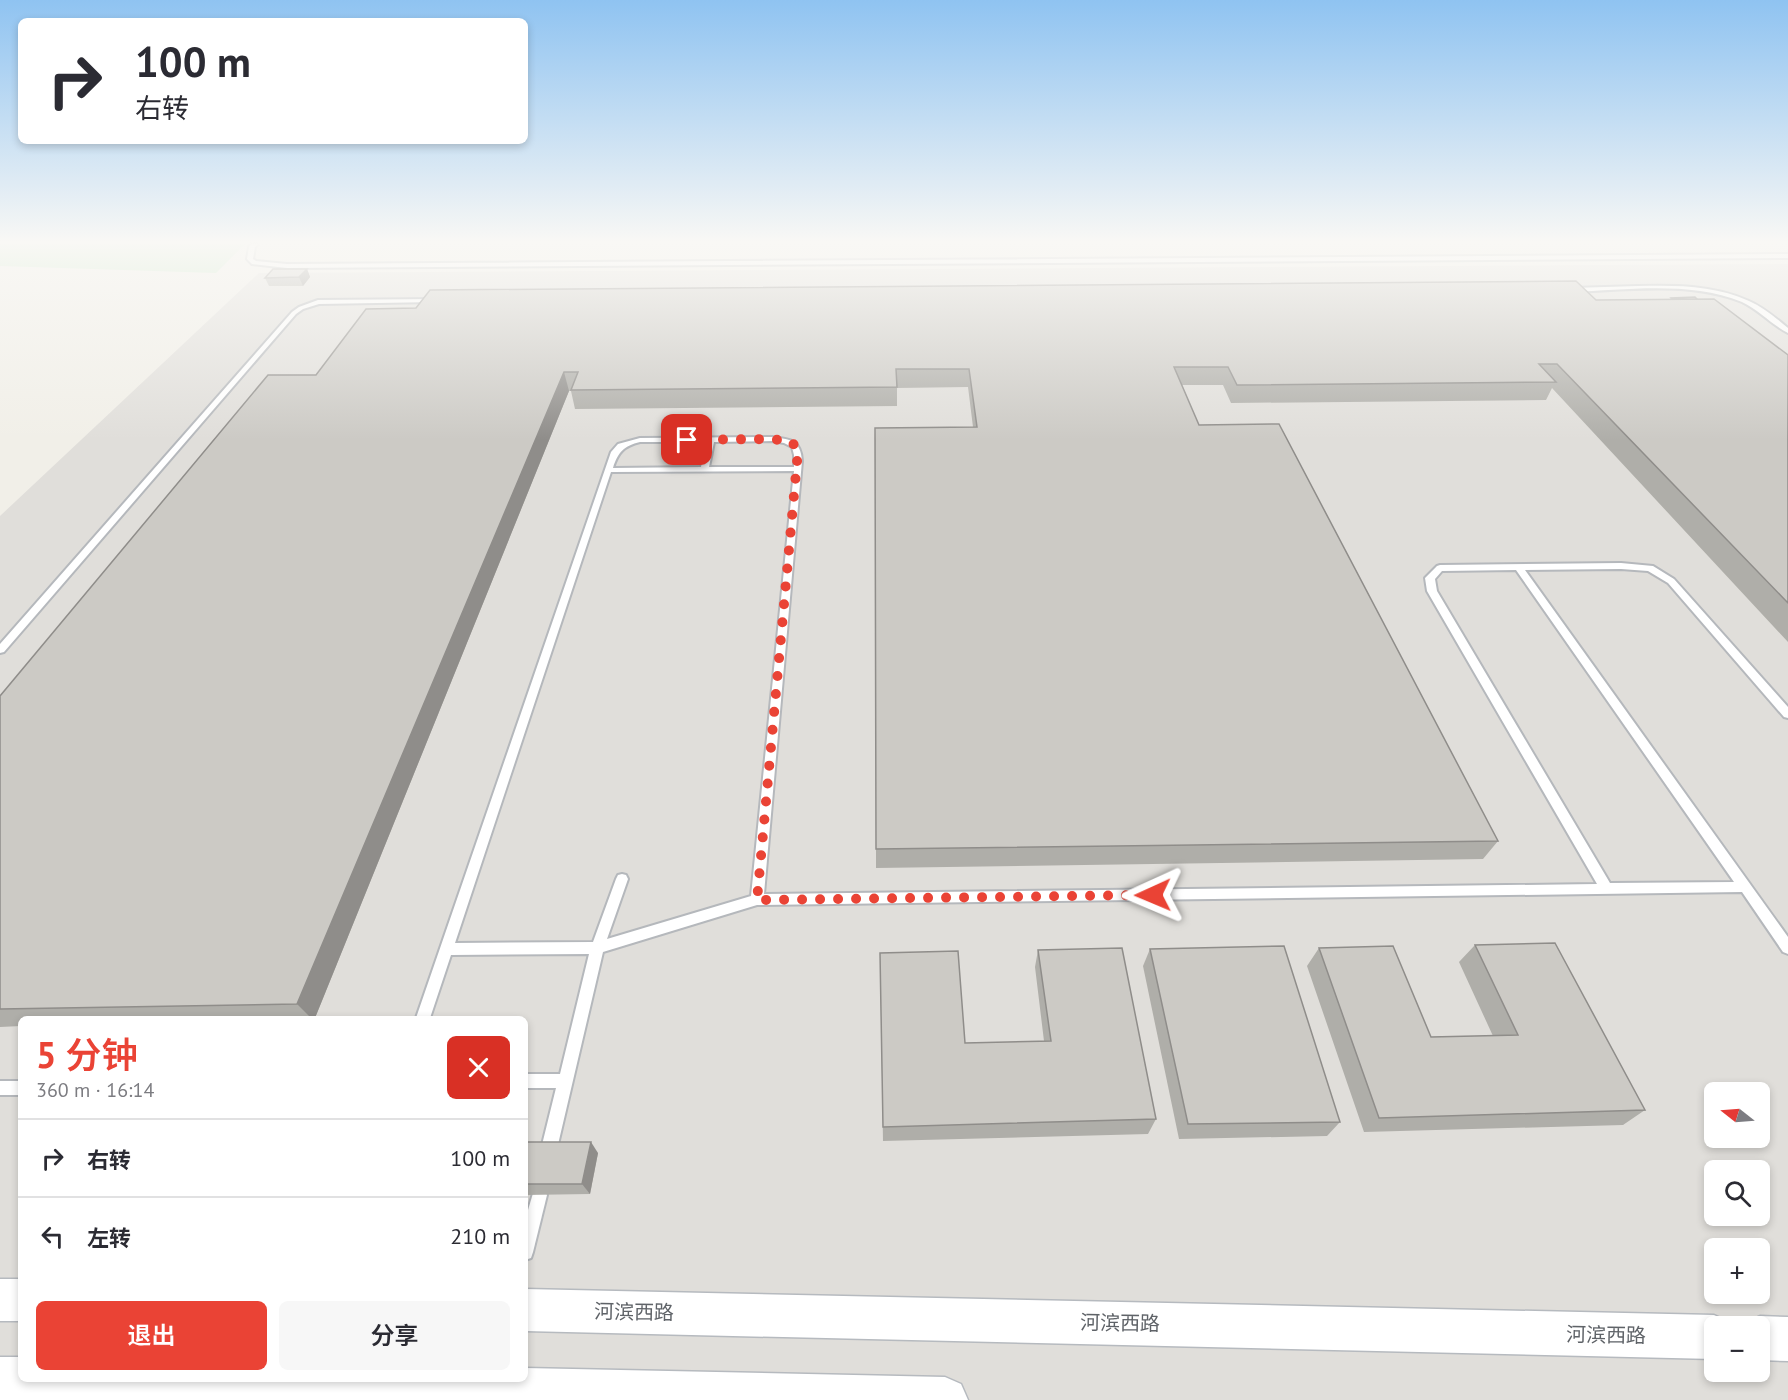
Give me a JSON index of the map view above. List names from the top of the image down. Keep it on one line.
{"streets":{"street":["河滨西路"]},"north":"left","page":{"turn":["100 m","右转"],"heading":["5 分钟","360 m · 16:14"],"map_buttons":["+","−"],"list":[{"name":"右转","value":"100 m"},{"name":"左转","value":"210 m"}],"buttons":["退出","分享"]}}
